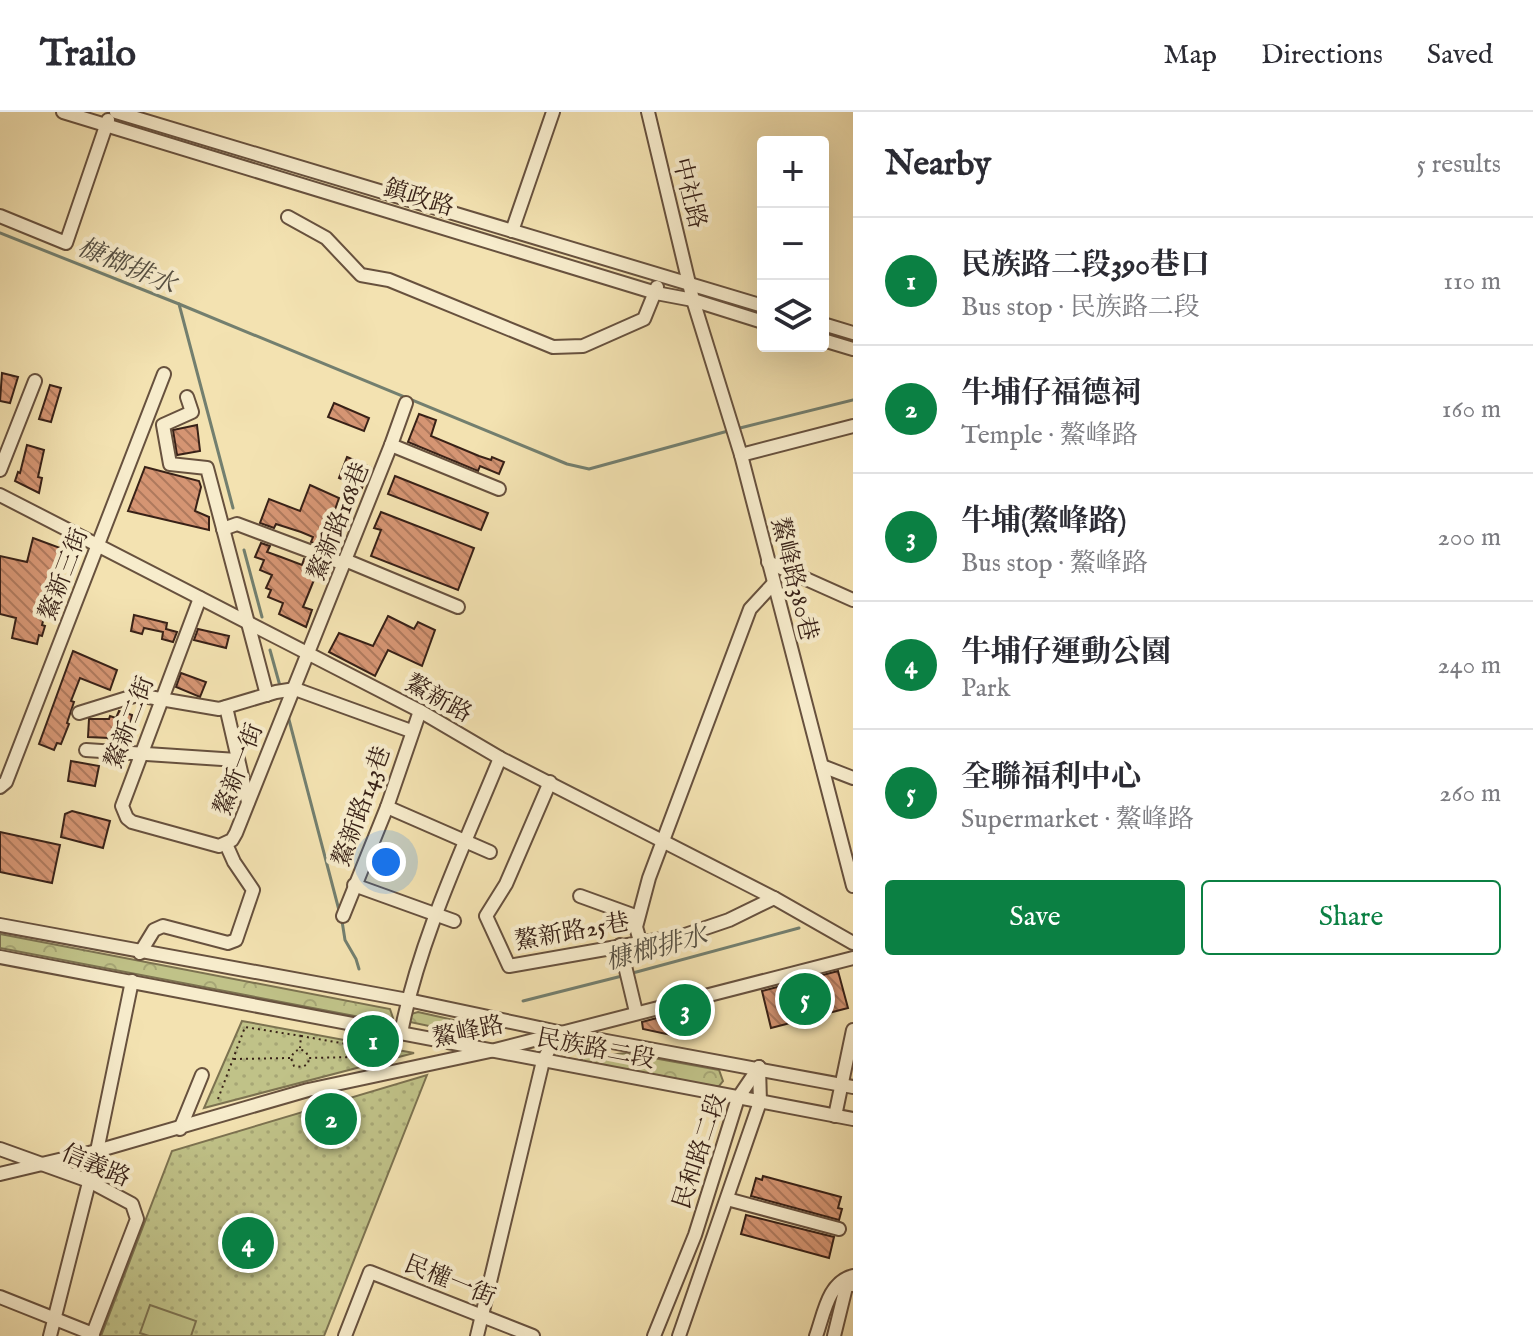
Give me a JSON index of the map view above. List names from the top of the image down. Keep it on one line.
{"streets":{"street":["中社路","鎮政路","鰲新路168巷","鰲新三街","鰲峰路380巷","鰲新路","鰲新二街","鰲新一街","鰲新路143巷","鰲新路25巷","鰲峰路","民族路二段","民和路二段","信義路","民權一街"]},"crossings":[["中社路","鎮政路"],["中社路","鰲峰路380巷"],["鎮政路","鰲峰路380巷"],["鰲新路168巷","鰲新路"],["鰲新路168巷","鰲新一街"],["鰲新三街","鰲新路"],["鰲新路","鰲新二街"],["鰲新路","鰲新一街"],["鰲新路","鰲新路143巷"],["鰲新路","鰲新路25巷"],["鰲新二街","鰲新一街"],["鰲峰路","民族路二段"],["鰲峰路","信義路"],["民族路二段","民和路二段"]],"water":["槺榔排水"],"page":{"header":"Trailo","nav":["Map","Directions","Saved"],"heading":["Nearby","5 results"],"map_buttons":["+","−"],"list":[{"mark":"1","name":"民族路二段390巷口","note":"Bus stop · 民族路二段","value":"110 m"},{"mark":"2","name":"牛埔仔福德祠","note":"Temple · 鰲峰路","value":"160 m"},{"mark":"3","name":"牛埔(鰲峰路)","note":"Bus stop · 鰲峰路","value":"200 m"},{"mark":"4","name":"牛埔仔運動公園","note":"Park","value":"240 m"},{"mark":"5","name":"全聯福利中心","note":"Supermarket · 鰲峰路","value":"260 m"}],"buttons":["Save","Share"],"pins":["5","3","1","2","4"]}}
